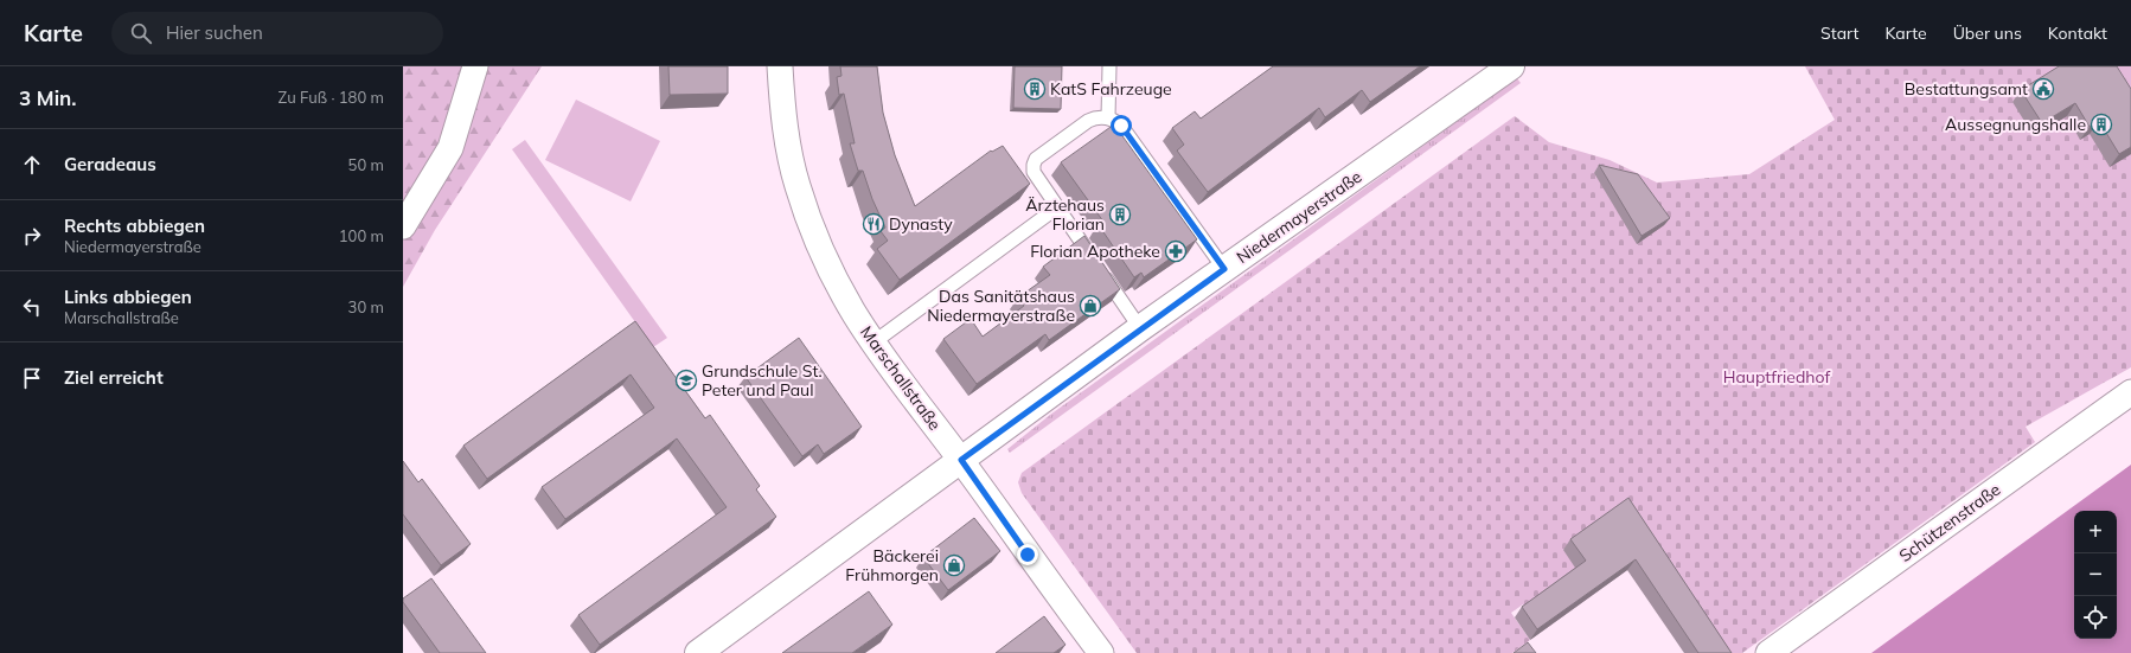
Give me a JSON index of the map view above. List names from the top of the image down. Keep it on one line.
{"streets":{"main road":["Niedermayerstraße"],"street":["Marschallstraße","Schützenstraße"]},"crossings":[["Niedermayerstraße","Marschallstraße"]],"parks":["Hauptfriedhof"],"places":{"building":["KatS Fahrzeuge","Aussegnungshalle","Ärztehaus Florian"],"public building":["Bestattungsamt"],"restaurant":["Dynasty"],"pharmacy":["Florian Apotheke"],"shop":["Das Sanitätshaus Niedermayerstraße","Bäckerei Frühmorgen"],"school or university":["Grundschule St. Peter und Paul"]},"page":{"header":"Karte","search":"Hier suchen","nav":["Start","Karte","Über uns","Kontakt"],"heading":["3 Min.","Zu Fuß · 180 m"],"list":[["Geradeaus","50 m"],["Rechts abbiegen","Niedermayerstraße","100 m"],["Links abbiegen","Marschallstraße","30 m"],"Ziel erreicht"],"map_buttons":["+","−"]}}
